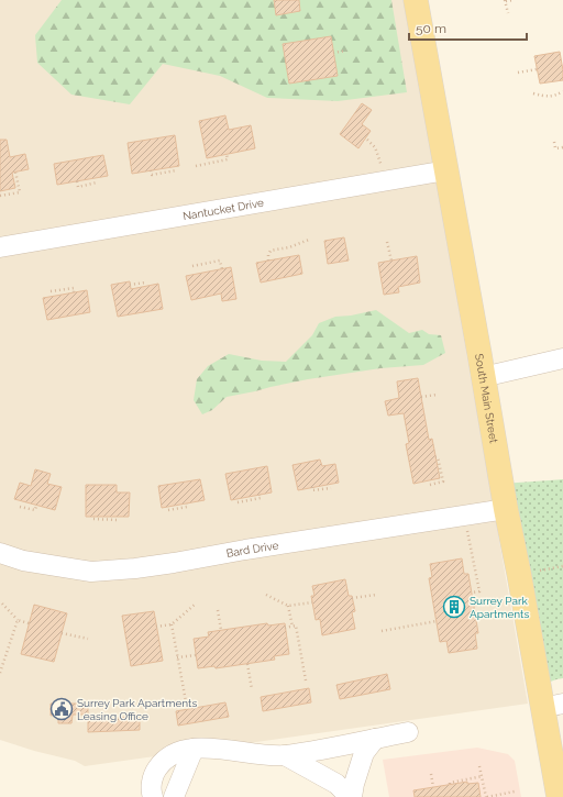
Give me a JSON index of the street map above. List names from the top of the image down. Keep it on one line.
{"streets":{"main road":["South Main Street"],"street":["Nantucket Drive","Bard Drive"]},"crossings":[["Nantucket Drive","South Main Street"],["South Main Street","Bard Drive"]],"places":{"building":["Surrey Park Apartments"],"public building":["Surrey Park Apartments Leasing Office"]},"scale_bar":"50 m"}
